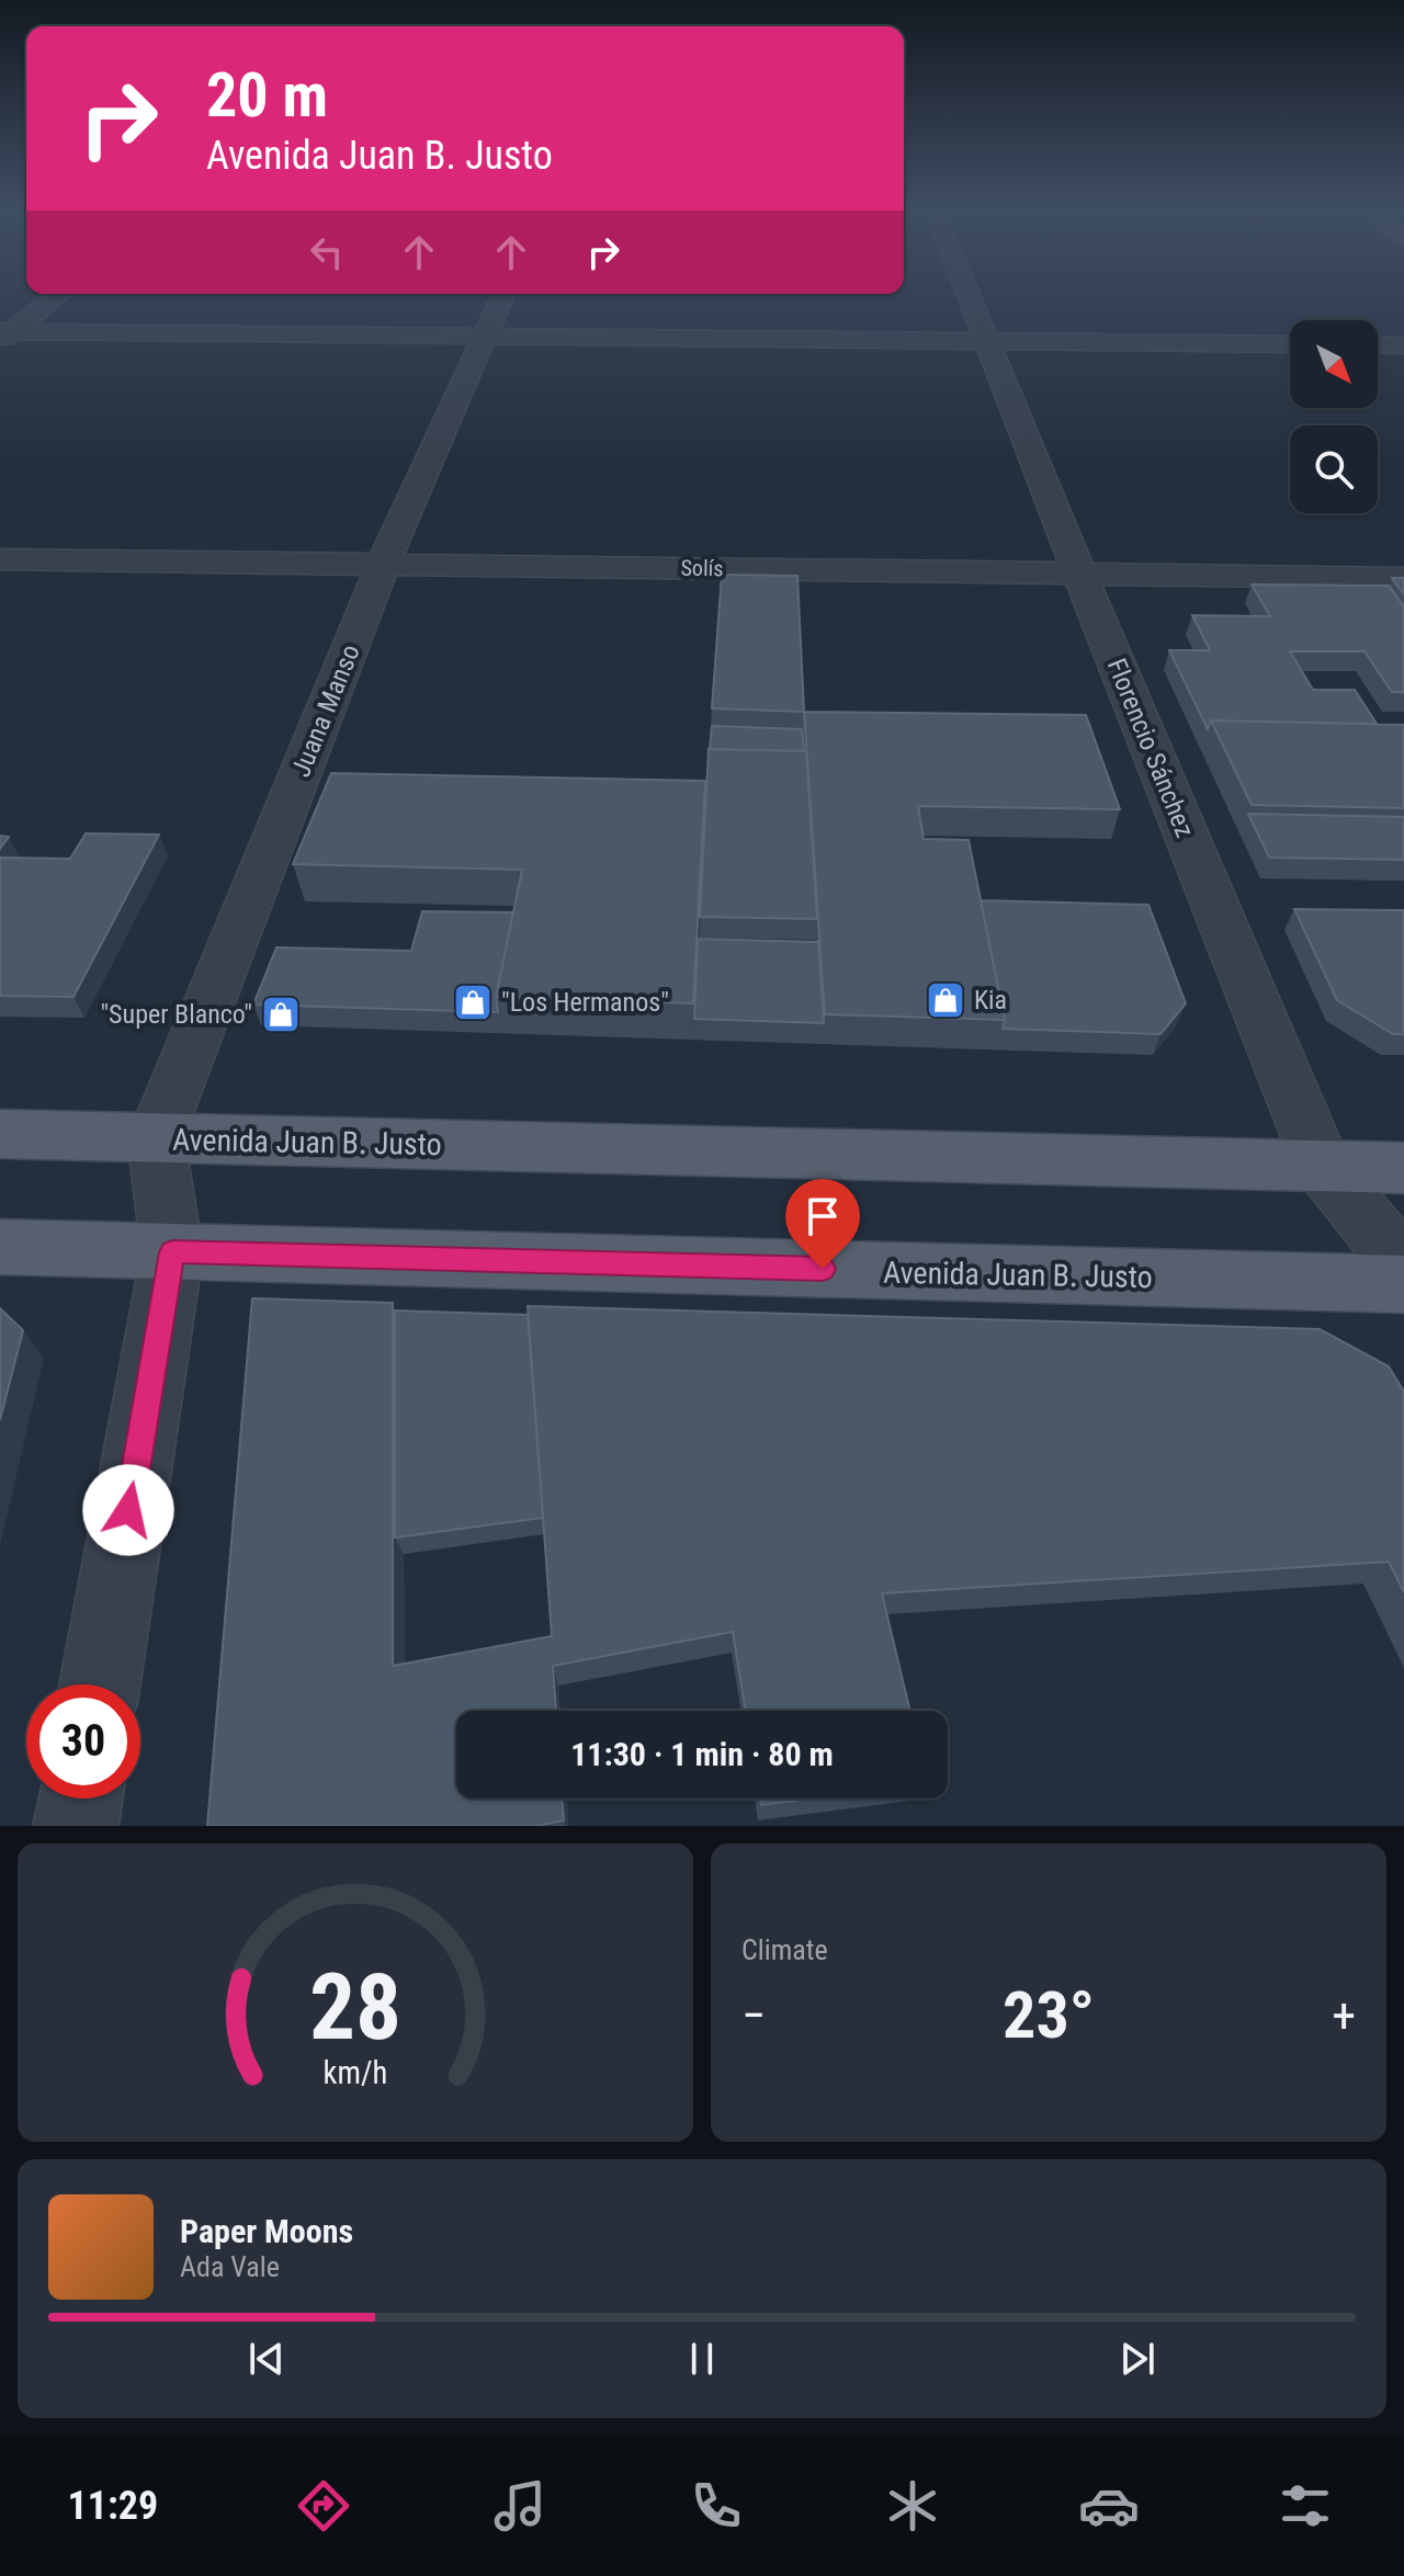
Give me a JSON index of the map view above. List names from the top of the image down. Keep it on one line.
{"streets":{"main road":["Avenida Juan B. Justo"],"street":["Solís","Juana Manso","Florencio Sánchez"]},"crossings":[["Solís","Juana Manso"],["Solís","Florencio Sánchez"],["Juana Manso","Avenida Juan B. Justo"],["Florencio Sánchez","Avenida Juan B. Justo"]],"places":{"shop":["Kia","\"Los Hermanos\"","\"Super Blanco\""]},"north":"bottom right","page":{"turn":["20 m","Avenida Juan B. Justo"],"limit":"30","trip":"11:30 · 1 min · 80 m","tile":"Climate","heat":["−","23°","+"],"song":["Paper Moons","Ada Vale"],"tabs":"11:29","gauge":["28","km/h"]}}
